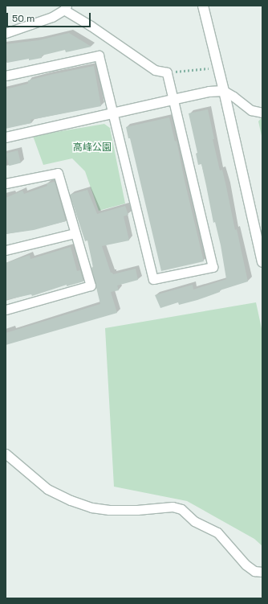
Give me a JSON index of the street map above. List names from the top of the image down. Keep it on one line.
{"parks":["高峰公園"],"scale_bar":"50 m"}
